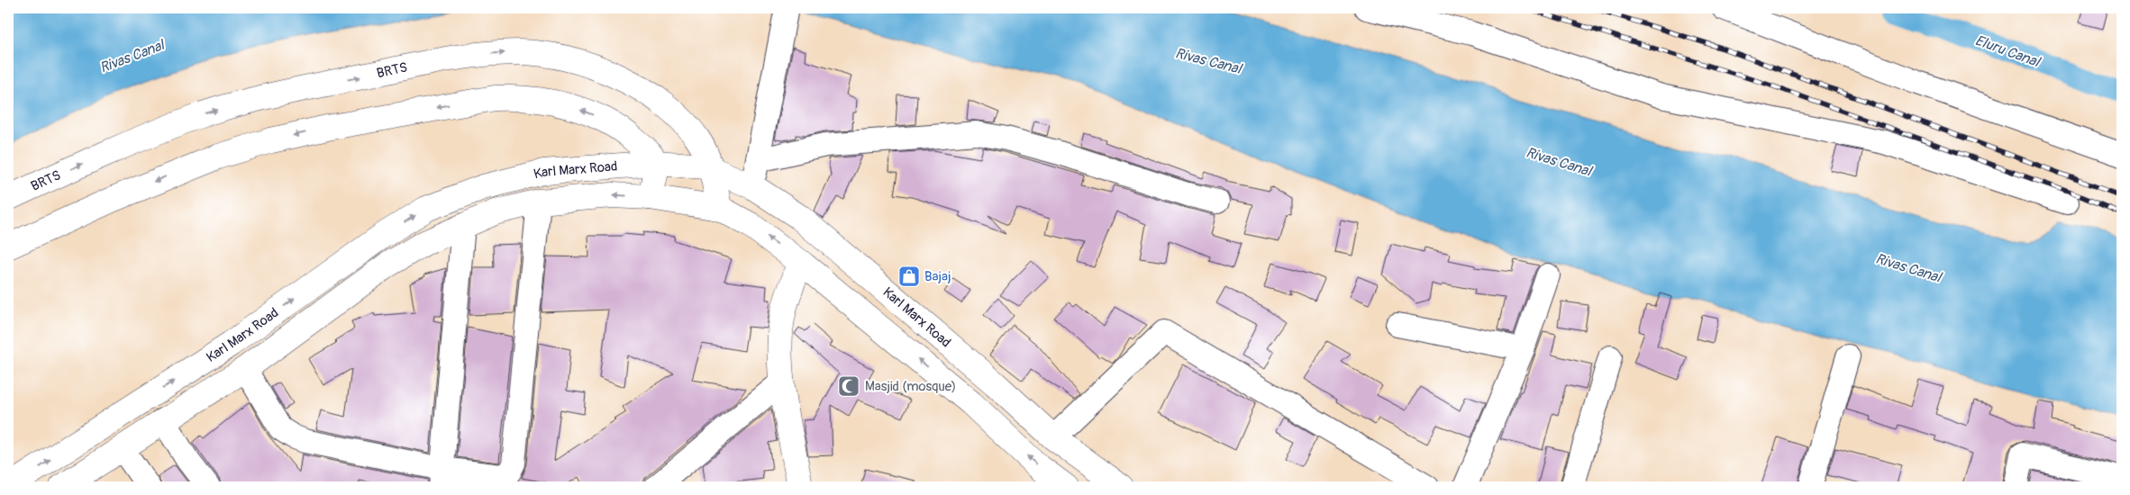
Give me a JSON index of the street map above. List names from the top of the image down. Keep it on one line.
{"streets":{"main road":["BRTS","Karl Marx Road"]},"crossings":[["BRTS","Karl Marx Road"]],"water":["Eluru Canal","Rivas Canal"],"places":{"shop":["Bajaj"],"mosque":["Masjid (mosque)"]}}
